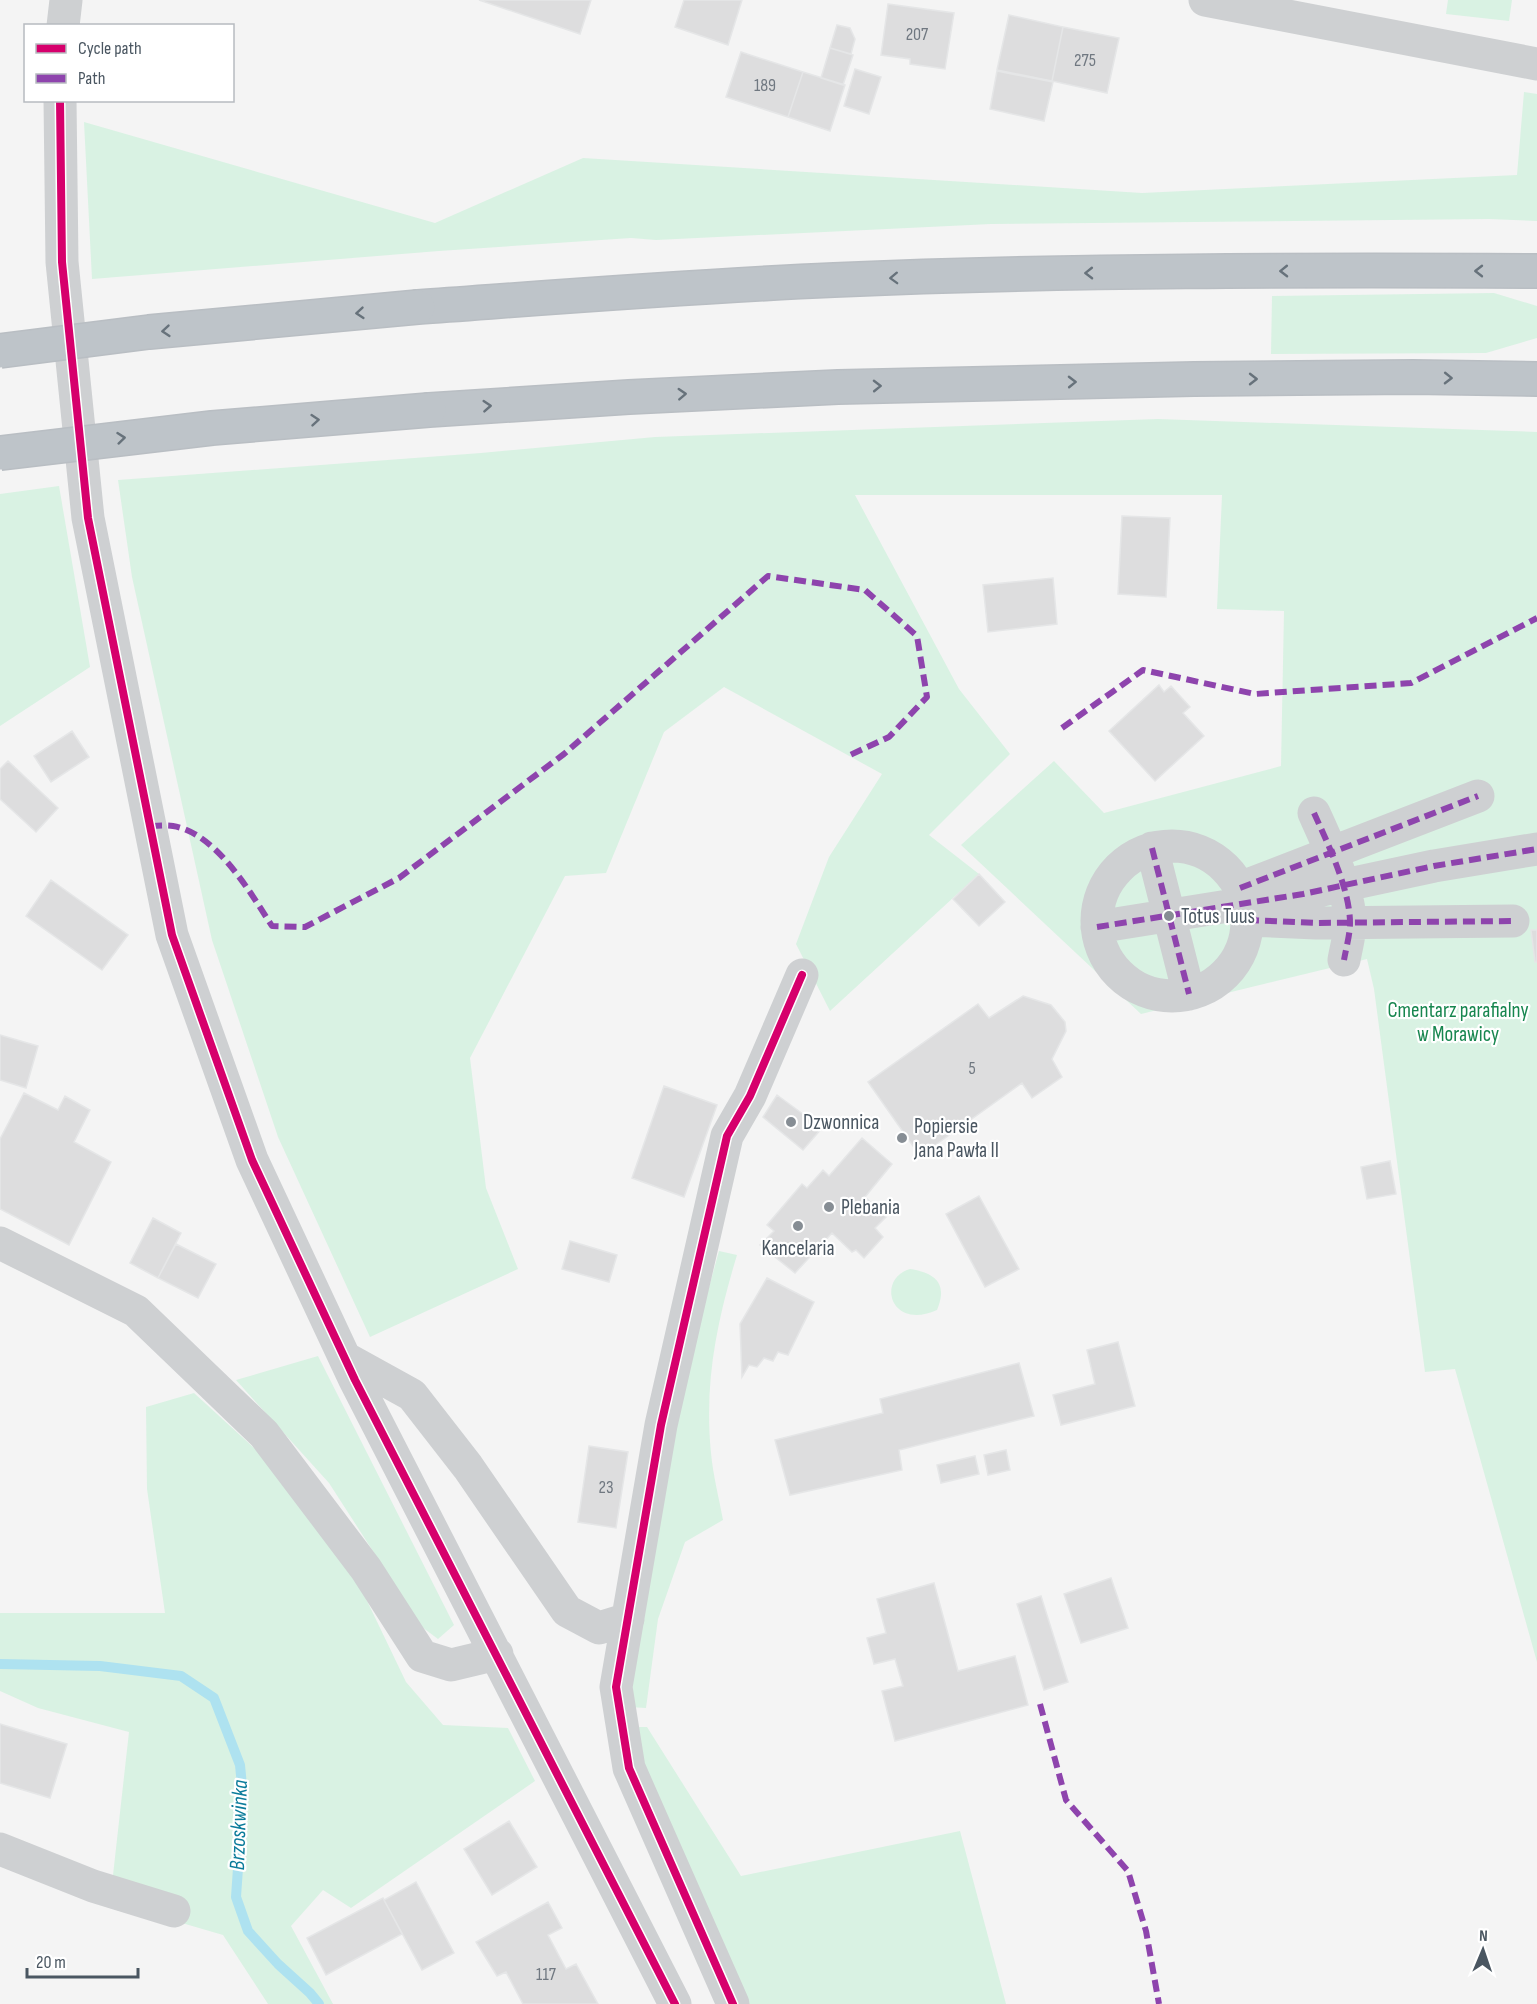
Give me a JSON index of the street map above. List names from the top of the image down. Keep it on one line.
{"water":["Brzoskwinka"],"parks":["Cmentarz parafialny w Morawicy"],"places":["Totus Tuus","Dzwonnica","Popiersie Jana Pawła II","Plebania","Kancelaria"],"house_numbers":["207","275","189","5","23","117"],"legend":["Cycle path","Path"],"scale_bar":"20 m","north":"top"}
